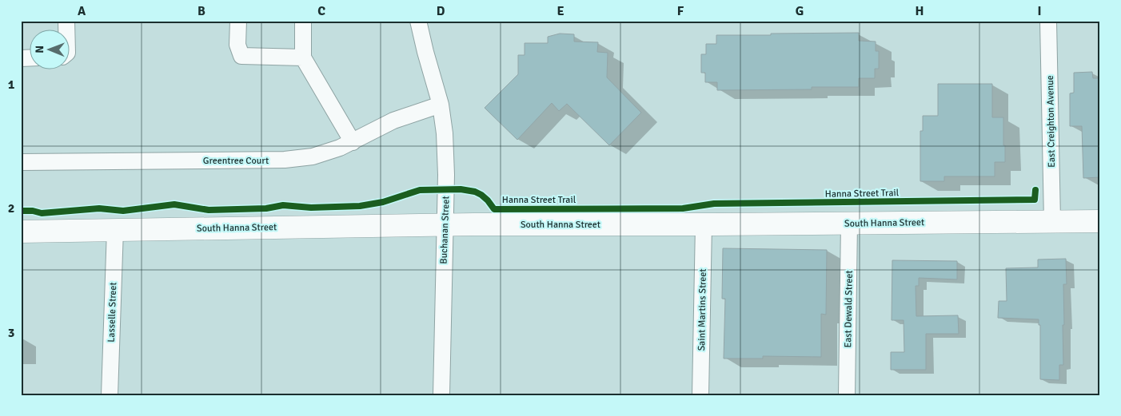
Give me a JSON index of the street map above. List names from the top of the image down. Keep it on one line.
{"streets":{"street":["East Creighton Avenue","Greentree Court","South Hanna Street","Buchanan Street","East Dewald Street","Saint Martins Street","Lasselle Street"],"cycle path":["Hanna Street Trail"]},"crossings":[["East Creighton Avenue","South Hanna Street"],["Greentree Court","Buchanan Street"],["South Hanna Street","Buchanan Street"],["South Hanna Street","East Dewald Street"],["South Hanna Street","Saint Martins Street"],["South Hanna Street","Lasselle Street"]],"north":"left","grid":{"columns":["A","B","C","D","E","F","G","H","I"],"rows":["1","2","3"]}}
